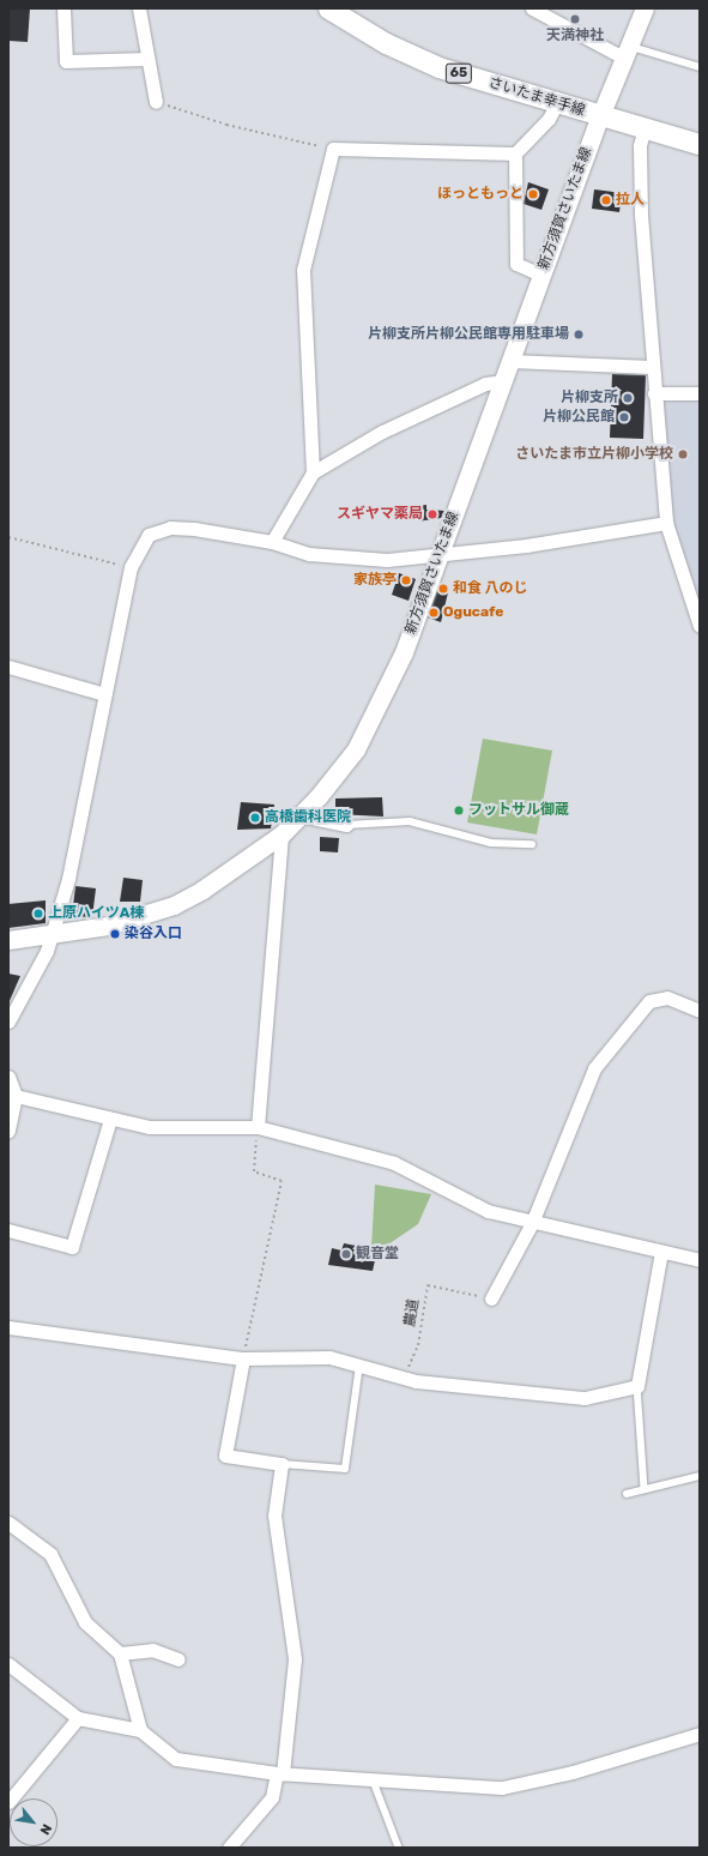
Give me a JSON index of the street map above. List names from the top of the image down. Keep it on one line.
{"streets":{"main road":["65","さいたま幸手線","新方須賀さいたま線"],"path":["農道"]},"crossings":[["さいたま幸手線","新方須賀さいたま線"]],"places":["天満神社","ほっともっと","拉人","片柳支所片柳公民館専用駐車場","片柳支所","片柳公民館","さいたま市立片柳小学校","スギヤマ薬局","家族亭","和食 八のじ","Ogucafe","フットサル御蔵","高橋歯科医院","上原ハイツA棟","染谷入口","観音堂"],"north":"bottom right"}
